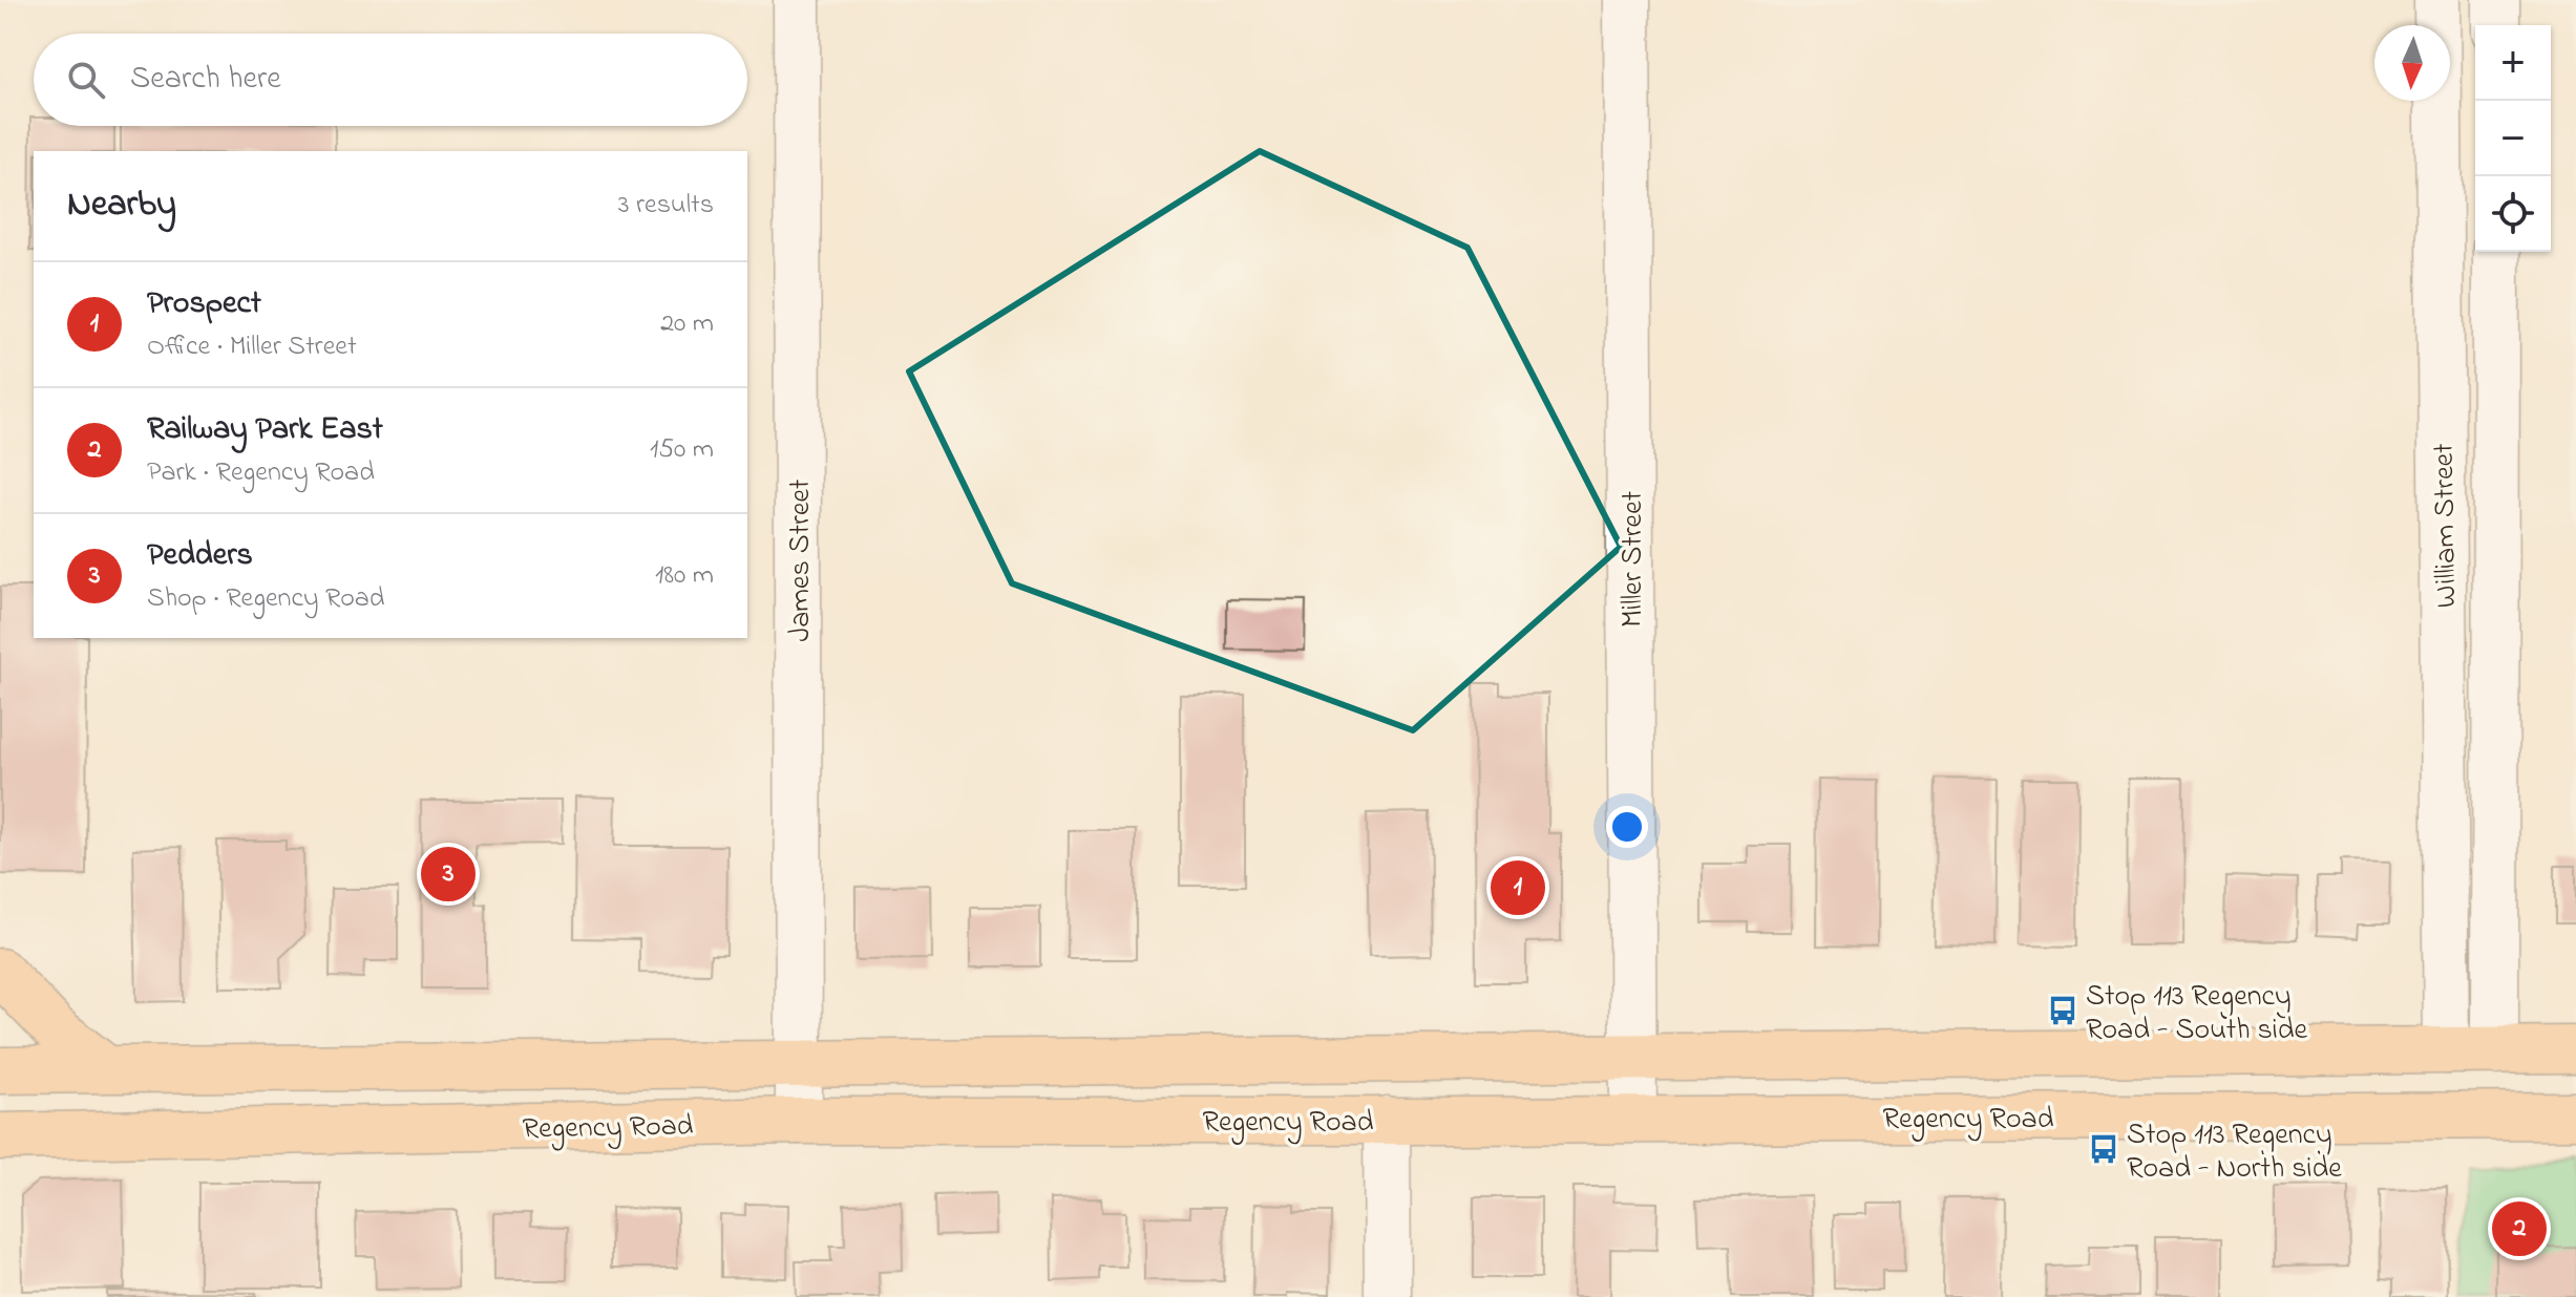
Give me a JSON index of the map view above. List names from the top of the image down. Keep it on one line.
{"streets":{"main road":["Regency Road"],"street":["William Street","Miller Street","James Street"]},"crossings":[["William Street","Regency Road"],["Miller Street","Regency Road"],["James Street","Regency Road"]],"places":{"bus stop":["Stop 113 Regency Road - South side","Stop 113 Regency Road - North side"]},"north":"bottom","page":{"map_buttons":["+","−"],"search":"Search here","heading":["Nearby","3 results"],"list":[{"mark":"1","name":"Prospect","note":"Office · Miller Street","value":"20 m"},{"mark":"2","name":"Railway Park East","note":"Park · Regency Road","value":"150 m"},{"mark":"3","name":"Pedders","note":"Shop · Regency Road","value":"180 m"}],"pins":["3","1","2"]}}
